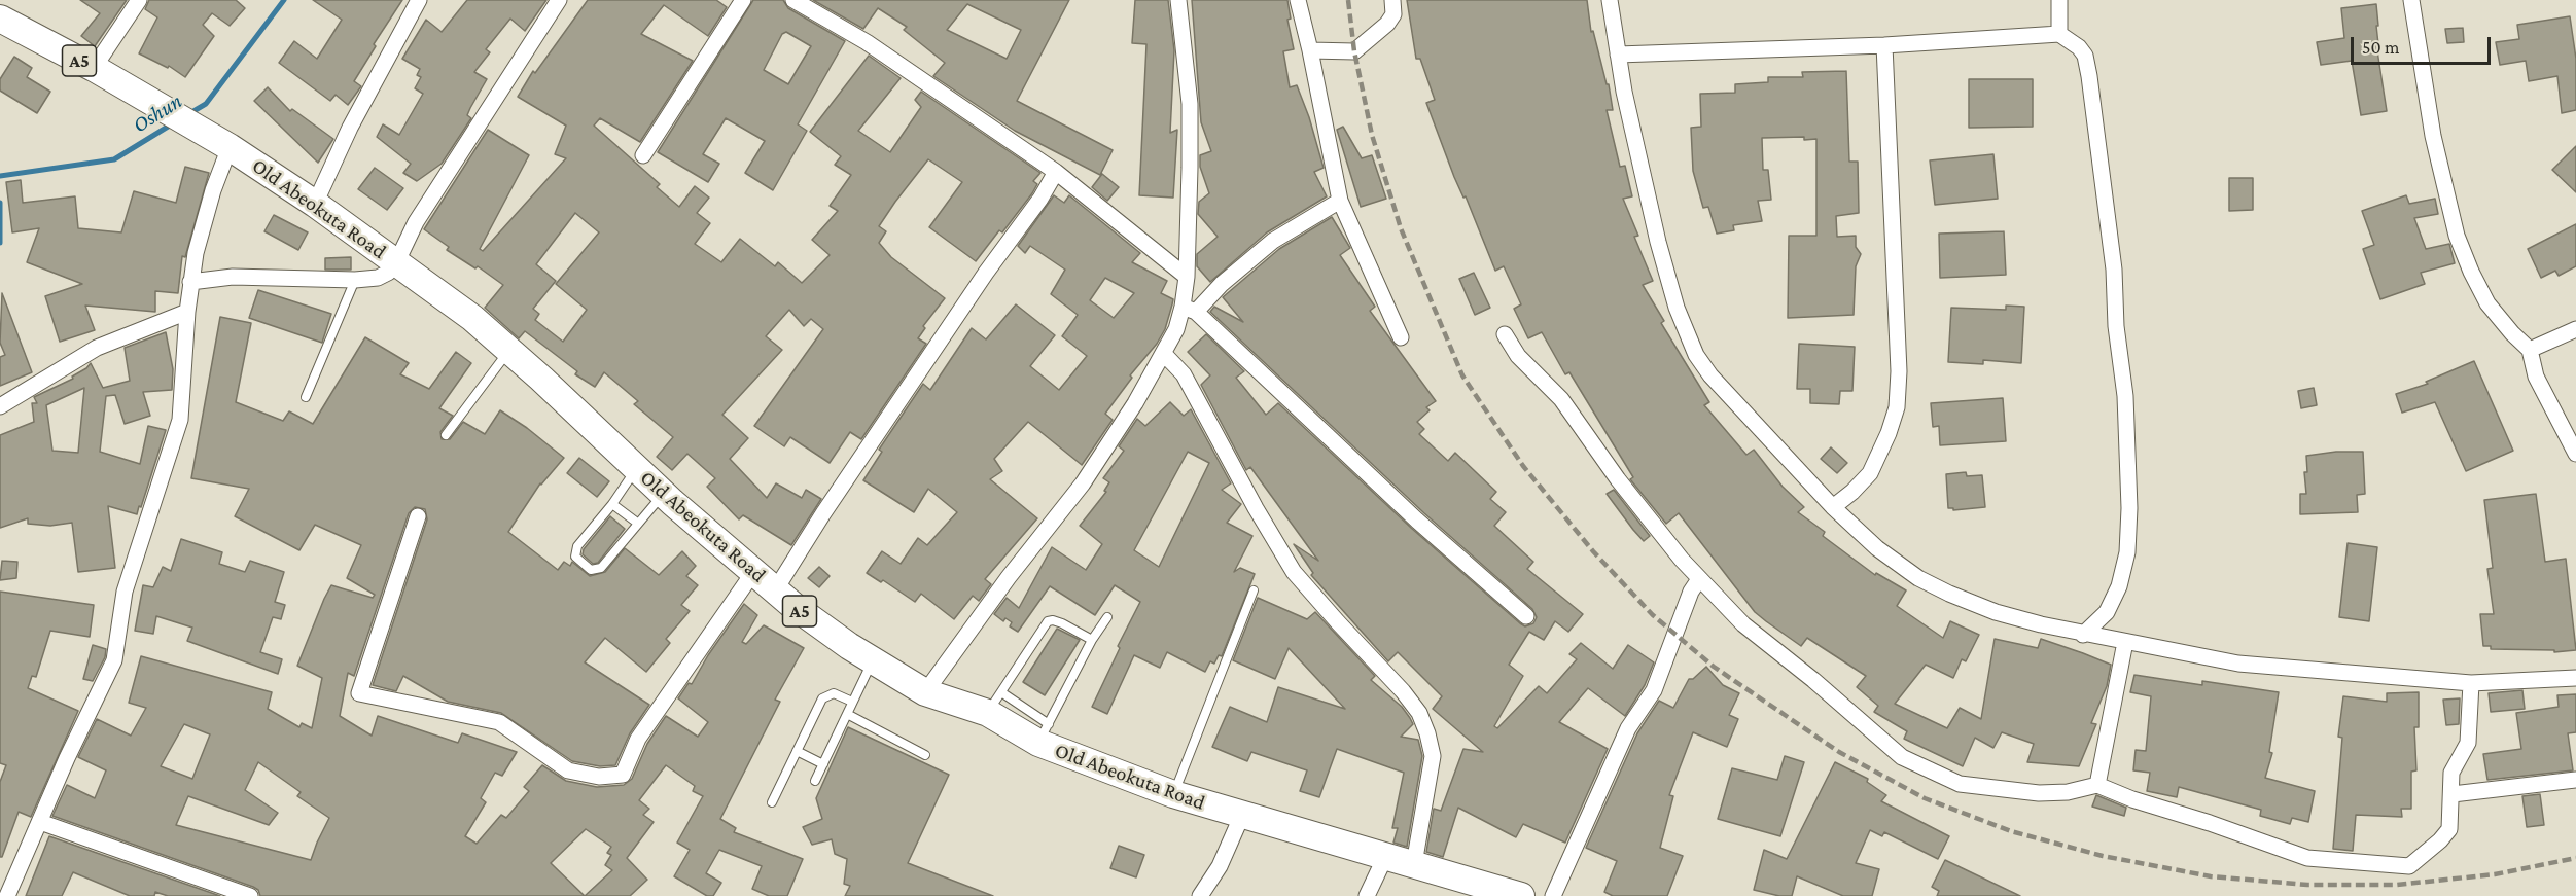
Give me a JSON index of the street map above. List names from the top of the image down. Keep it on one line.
{"streets":{"highway":["A5","Old Abeokuta Road"]},"water":["Oshun"],"scale_bar":"50 m"}
